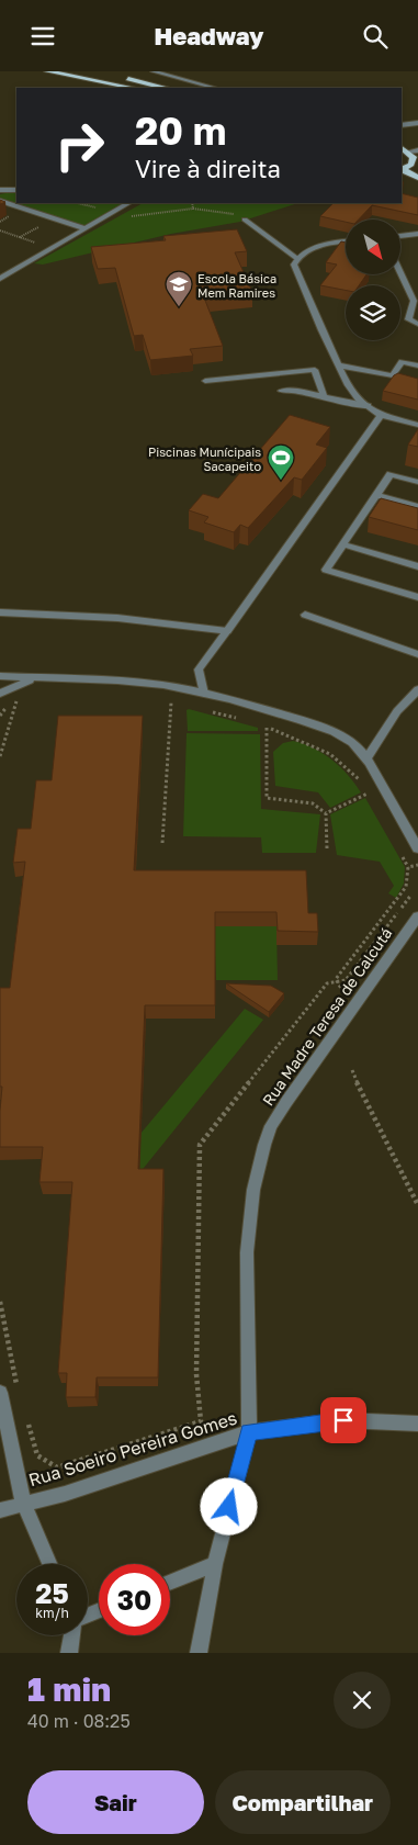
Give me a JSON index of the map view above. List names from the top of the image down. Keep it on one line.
{"streets":{"street":["Rua Madre Teresa de Calcutá","Rua Soeiro Pereira Gomes"]},"crossings":[["Rua Madre Teresa de Calcutá","Rua Soeiro Pereira Gomes"]],"places":{"school or university":["Escola Básica Mem Ramires"],"sports":["Piscinas Munícipais Sacapeito"]},"north":"bottom right","page":{"header":"Headway","turn":["20 m","Vire à direita"],"speed":"25 km/h","limit":"30","heading":["1 min","40 m · 08:25"],"buttons":["Sair","Compartilhar"]}}
